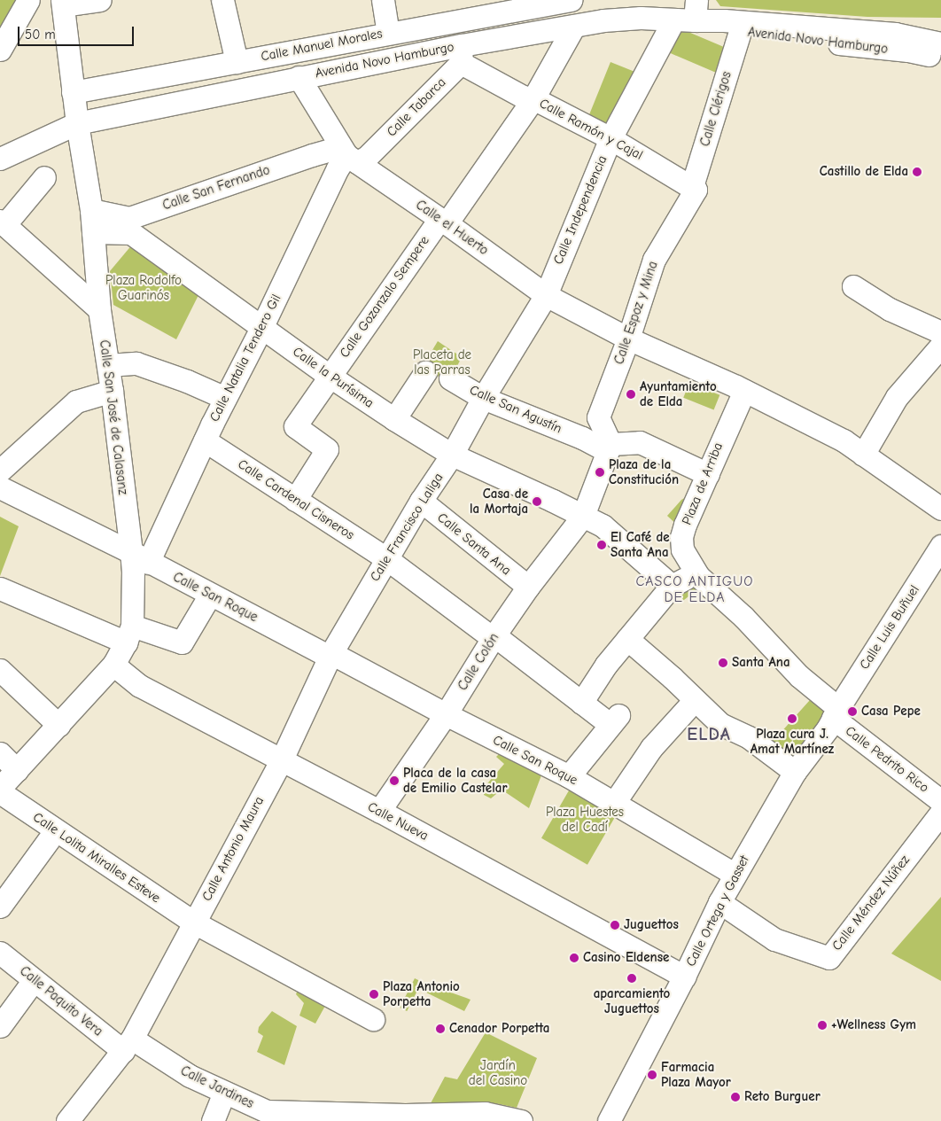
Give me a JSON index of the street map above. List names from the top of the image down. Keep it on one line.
{"streets":{"street":["Avenida Novo Hamburgo","Calle Manuel Morales","Calle Tabarca","Calle Clérigos","Calle Ramón y Cajal","Calle San Fernando","Calle Independencia","Calle el Huerto","Calle Gozanzalo Sempere","Calle Espoz y Mina","Calle Natalia Tendero Gil","Calle la Purísima","Calle San Agustín","Calle San José de Calasanz","Plaza de Arriba","Calle Cardenal Cisneros","Calle Francisco Laliga","Calle Santa Ana","Calle San Roque","Calle Luis Buñuel","Calle Colón","Calle Pedrito Rico","Calle Nueva","Calle Antonio Maura","Calle Lolita Miralles Esteve","Calle Méndez Núñez","Calle Ortega y Gasset","Calle Paquito Vera","Calle Jardines"]},"crossings":[["Avenida Novo Hamburgo","Calle Tabarca"],["Avenida Novo Hamburgo","Calle Clérigos"],["Avenida Novo Hamburgo","Calle Ramón y Cajal"],["Avenida Novo Hamburgo","Calle Independencia"],["Avenida Novo Hamburgo","Calle Gozanzalo Sempere"],["Avenida Novo Hamburgo","Calle San José de Calasanz"],["Calle Manuel Morales","Calle San José de Calasanz"],["Calle Tabarca","Calle Ramón y Cajal"],["Calle Tabarca","Calle San Fernando"],["Calle Tabarca","Calle el Huerto"],["Calle Tabarca","Calle Natalia Tendero Gil"],["Calle Clérigos","Calle Ramón y Cajal"],["Calle Clérigos","Calle Espoz y Mina"],["Calle Ramón y Cajal","Calle Independencia"],["Calle Ramón y Cajal","Calle Gozanzalo Sempere"],["Calle Ramón y Cajal","Calle Espoz y Mina"],["Calle San Fernando","Calle el Huerto"],["Calle San Fernando","Calle Natalia Tendero Gil"],["Calle San Fernando","Calle la Purísima"],["Calle Independencia","Calle el Huerto"],["Calle Independencia","Calle San Agustín"],["Calle Independencia","Calle Francisco Laliga"],["Calle el Huerto","Calle Gozanzalo Sempere"],["Calle el Huerto","Calle Espoz y Mina"],["Calle el Huerto","Calle Natalia Tendero Gil"],["Calle el Huerto","Plaza de Arriba"],["Calle Gozanzalo Sempere","Calle la Purísima"],["Calle Gozanzalo Sempere","Calle Cardenal Cisneros"],["Calle Espoz y Mina","Calle San Agustín"],["Calle Espoz y Mina","Calle Colón"],["Calle Natalia Tendero Gil","Calle la Purísima"],["Calle Natalia Tendero Gil","Calle San José de Calasanz"],["Calle Natalia Tendero Gil","Calle Cardenal Cisneros"],["Calle Natalia Tendero Gil","Calle San Roque"],["Calle la Purísima","Calle Francisco Laliga"],["Calle la Purísima","Calle Colón"],["Calle San Agustín","Calle Francisco Laliga"],["Calle San Agustín","Calle Colón"],["Calle San José de Calasanz","Calle San Roque"],["Calle San José de Calasanz","Calle Nueva"],["Plaza de Arriba","Calle Luis Buñuel"],["Plaza de Arriba","Calle Pedrito Rico"],["Plaza de Arriba","Calle Ortega y Gasset"],["Calle Cardenal Cisneros","Calle Francisco Laliga"],["Calle Cardenal Cisneros","Calle San Roque"],["Calle Cardenal Cisneros","Calle Colón"],["Calle Francisco Laliga","Calle Santa Ana"],["Calle Francisco Laliga","Calle San Roque"],["Calle Francisco Laliga","Calle Antonio Maura"],["Calle Santa Ana","Calle Colón"],["Calle San Roque","Calle Colón"],["Calle San Roque","Calle Antonio Maura"],["Calle San Roque","Calle Ortega y Gasset"],["Calle Luis Buñuel","Calle Pedrito Rico"],["Calle Luis Buñuel","Calle Ortega y Gasset"],["Calle Colón","Calle Nueva"],["Calle Pedrito Rico","Calle Ortega y Gasset"],["Calle Nueva","Calle Antonio Maura"],["Calle Nueva","Calle Ortega y Gasset"],["Calle Antonio Maura","Calle Lolita Miralles Esteve"],["Calle Antonio Maura","Calle Paquito Vera"],["Calle Antonio Maura","Calle Jardines"],["Calle Méndez Núñez","Calle Ortega y Gasset"],["Calle Paquito Vera","Calle Jardines"]],"districts":["CASCO ANTIGUO DE ELDA","ELDA"],"parks":["Plaza Rodolfo Guarinós","Placeta de las Parras","Plaza Huestes del Cadí","Jardín del Casino"],"places":["Castillo de Elda","Ayuntamiento de Elda","Plaza de la Constitución","Casa de la Mortaja","El Café de Santa Ana","Santa Ana","Casa Pepe","Plaza cura J. Amat Martínez","Placa de la casa de Emilio Castelar","Juguettos","Casino Eldense","aparcamiento Juguettos","Plaza Antonio Porpetta","+Wellness Gym","Cenador Porpetta","Farmacia Plaza Mayor","Reto Burguer"],"scale_bar":"50 m"}
